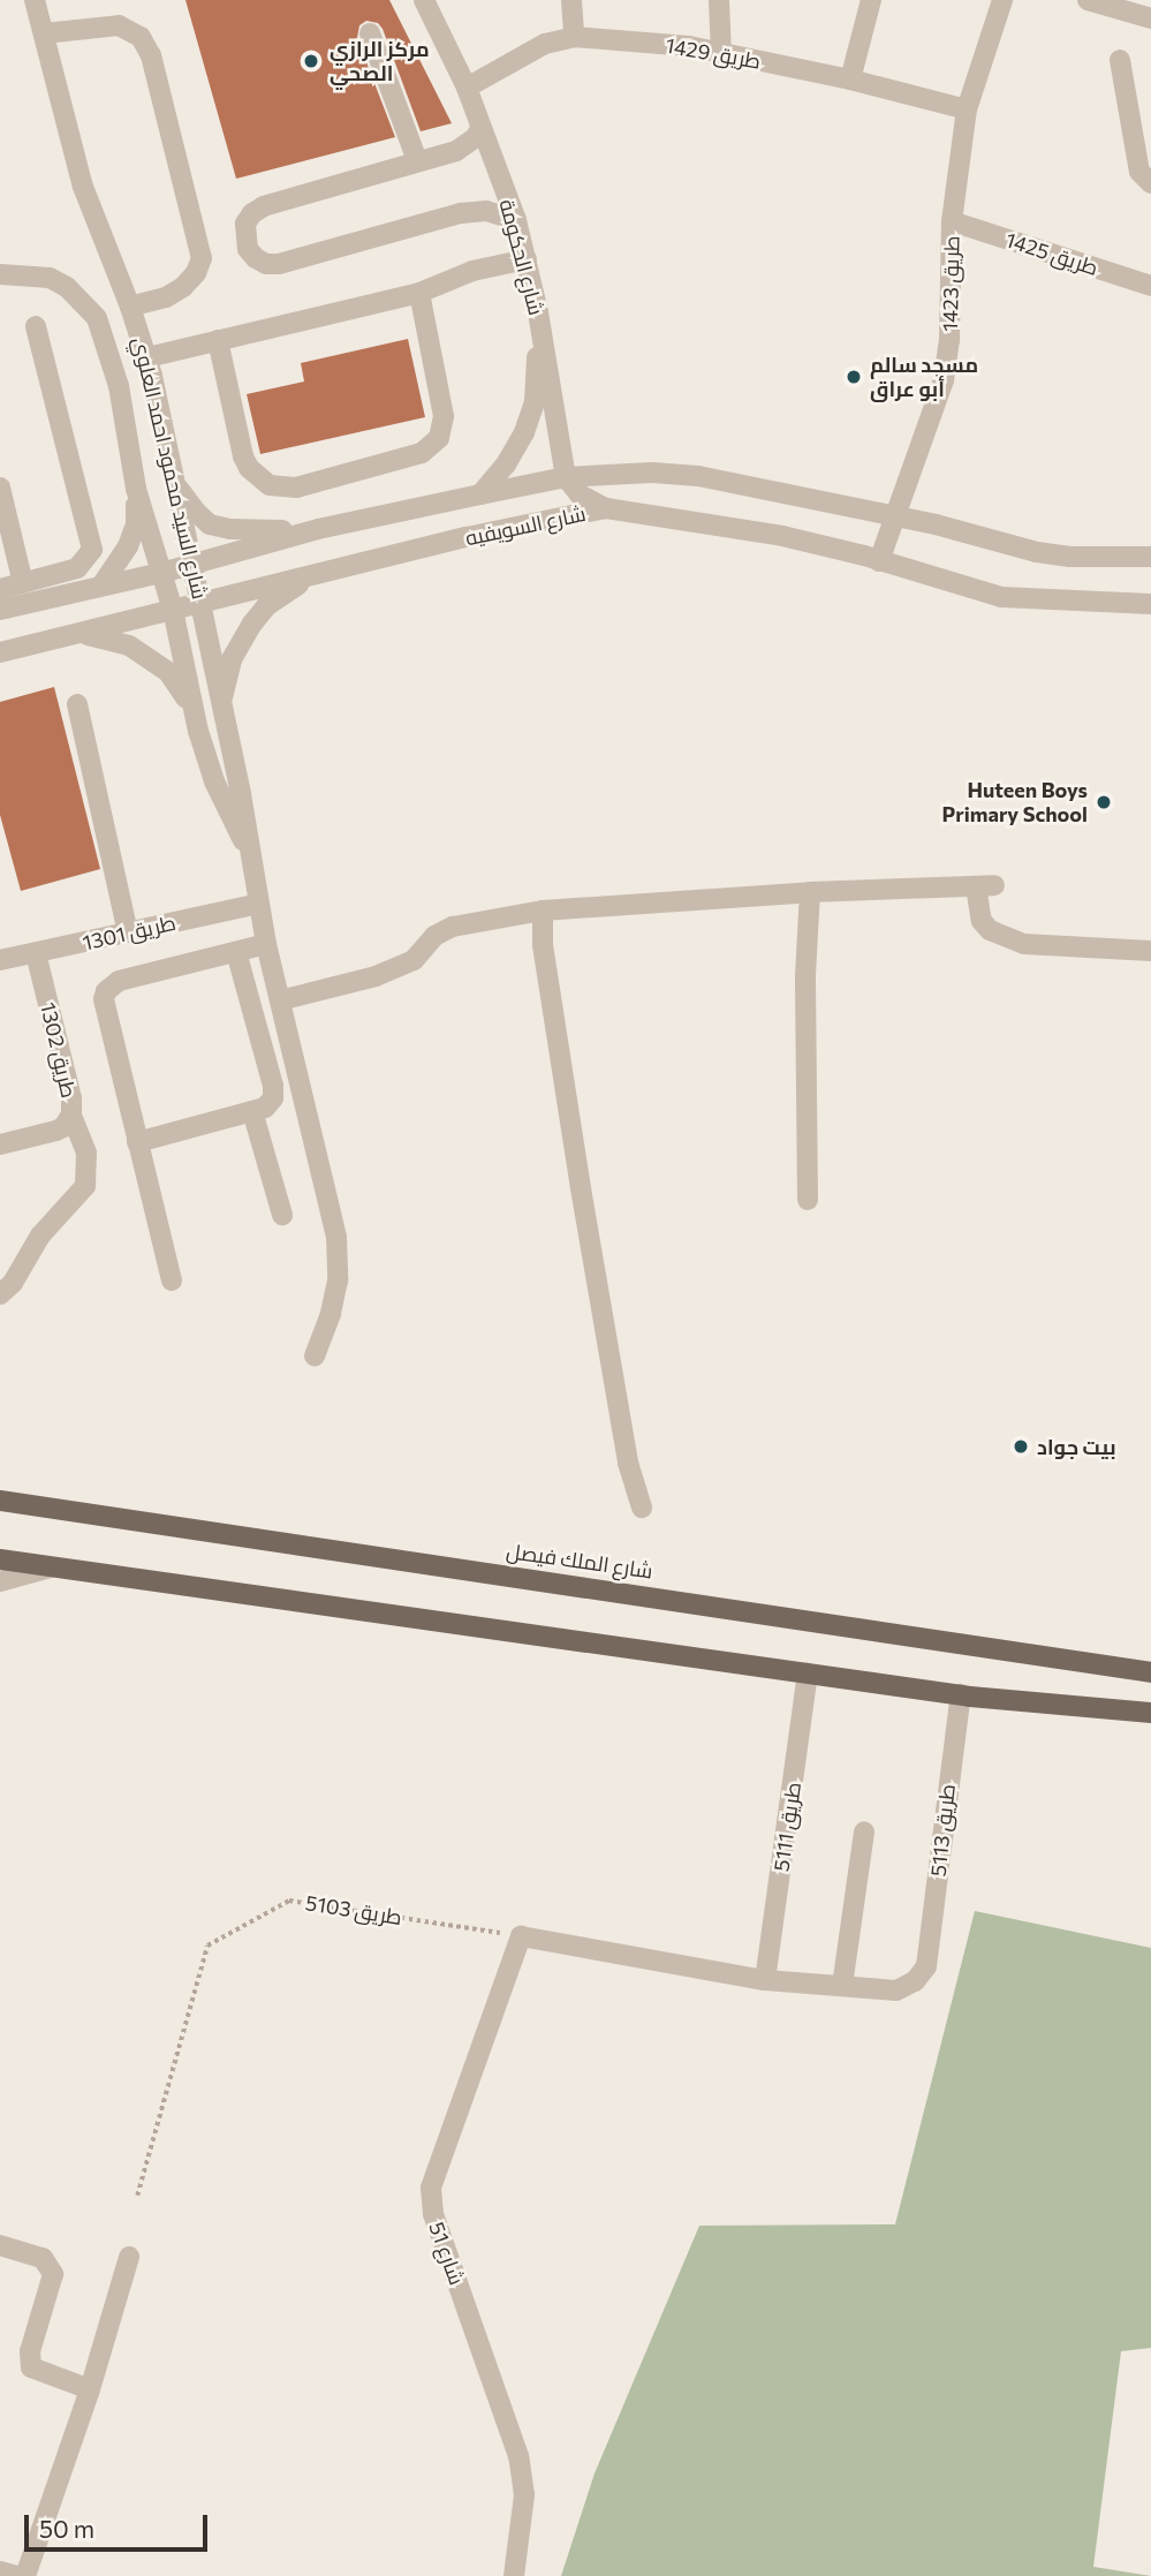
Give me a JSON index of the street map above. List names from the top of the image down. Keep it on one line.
{"streets":{"main road":["شارع الملك فيصل"],"street":["طريق 1429","طريق 1425","شارع الحكومة","طريق 1423","شارع السيد محمود احمد العلوي","شارع السويفيه","طريق 1301","طريق 1302","طريق 5111","طريق 5113","شارع 51"],"path":["طريق 5103"]},"crossings":[["طريق 1429","شارع الحكومة"],["طريق 1429","طريق 1423"],["طريق 1425","طريق 1423"],["شارع الحكومة","شارع السويفيه"],["طريق 1423","شارع السويفيه"],["شارع السيد محمود احمد العلوي","شارع السويفيه"],["شارع السيد محمود احمد العلوي","طريق 1301"],["طريق 1301","طريق 1302"],["طريق 5103","شارع 51"]],"places":["مركز الرازي الصحي","مسجد سالم أبو عراق","Huteen Boys Primary School","بيت جواد"],"scale_bar":"50 m"}
